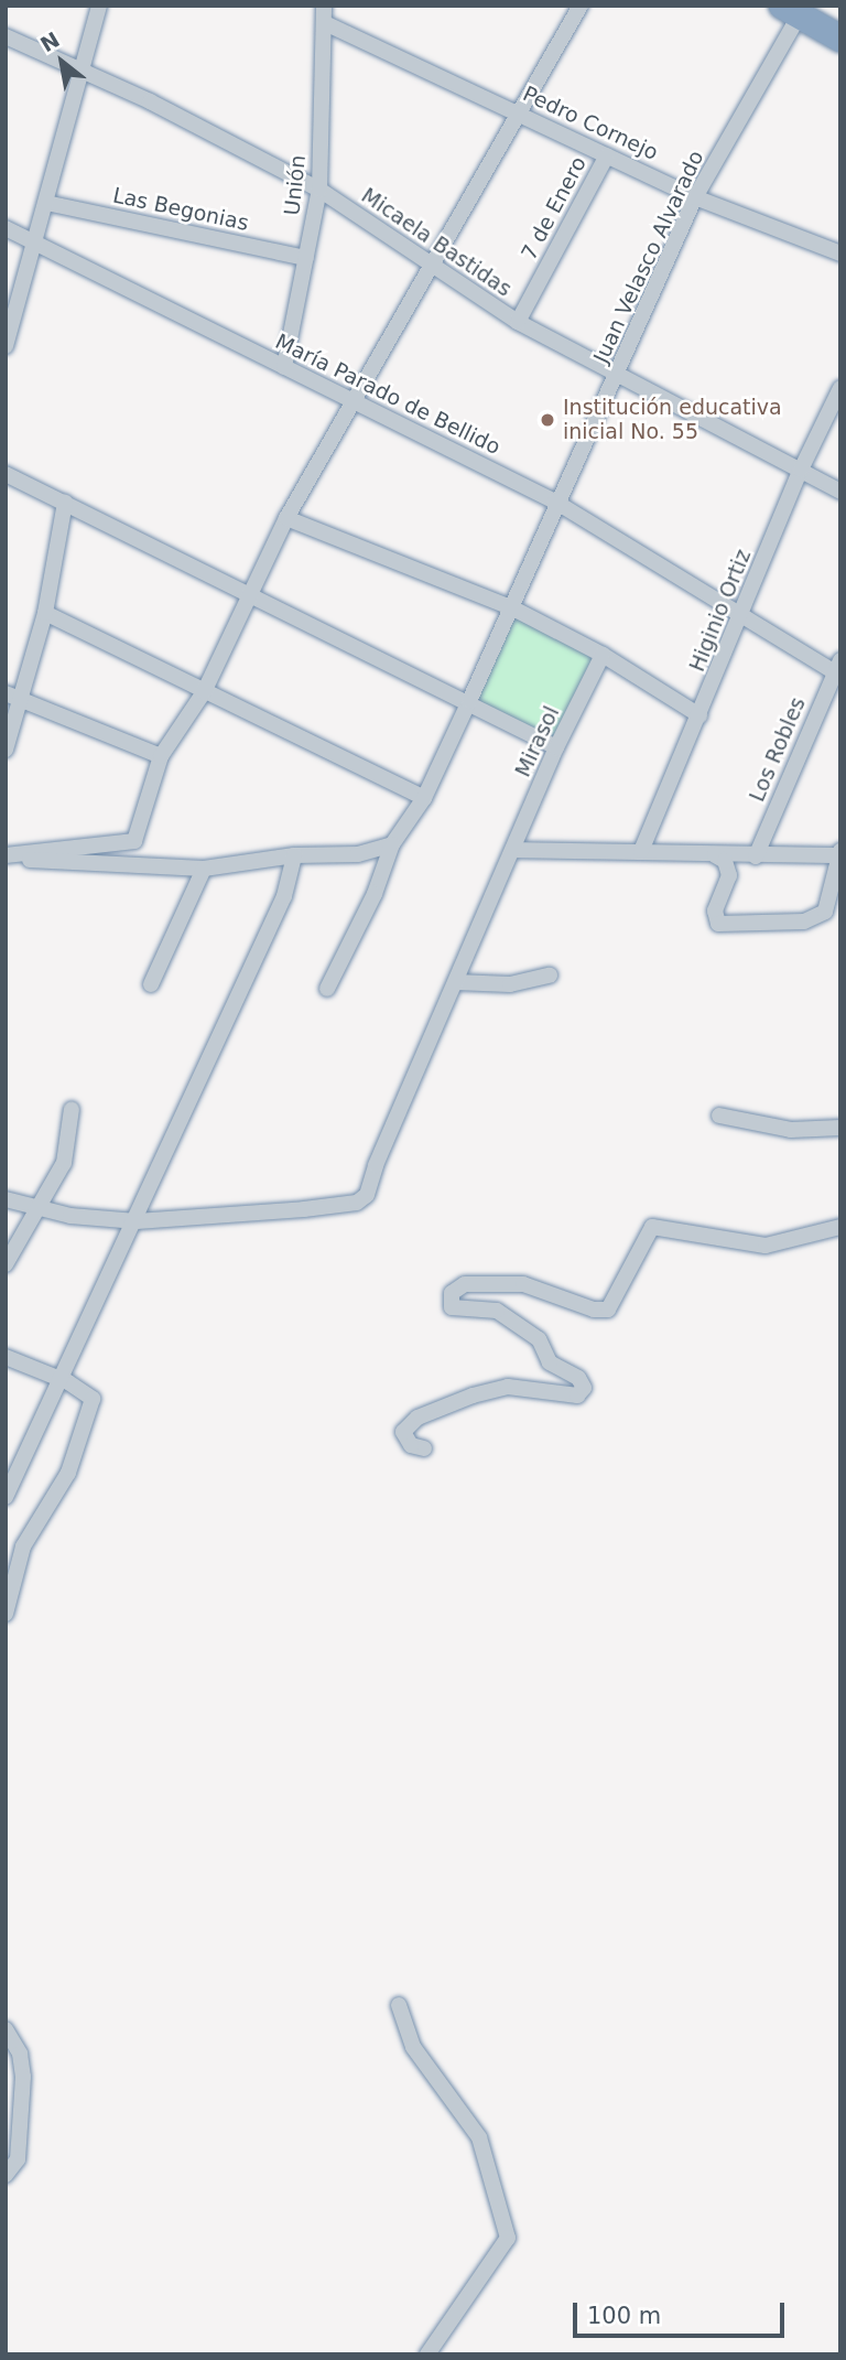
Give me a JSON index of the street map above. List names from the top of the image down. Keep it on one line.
{"streets":{"street":["Pedro Cornejo","Unión","7 de Enero","Las Begonias","Micaela Bastidas","Juan Velasco Alvarado","María Parado de Bellido","Higinio Ortiz","Mirasol","Los Robles"]},"crossings":[["Pedro Cornejo","Unión"],["Pedro Cornejo","7 de Enero"],["Pedro Cornejo","Juan Velasco Alvarado"],["Unión","Las Begonias"],["Unión","Micaela Bastidas"],["Unión","María Parado de Bellido"],["7 de Enero","Micaela Bastidas"],["Micaela Bastidas","Juan Velasco Alvarado"],["Micaela Bastidas","Higinio Ortiz"],["Juan Velasco Alvarado","María Parado de Bellido"],["María Parado de Bellido","Higinio Ortiz"],["María Parado de Bellido","Los Robles"]],"places":["Institución educativa inicial No. 55"],"scale_bar":"100 m","north":"top left"}
